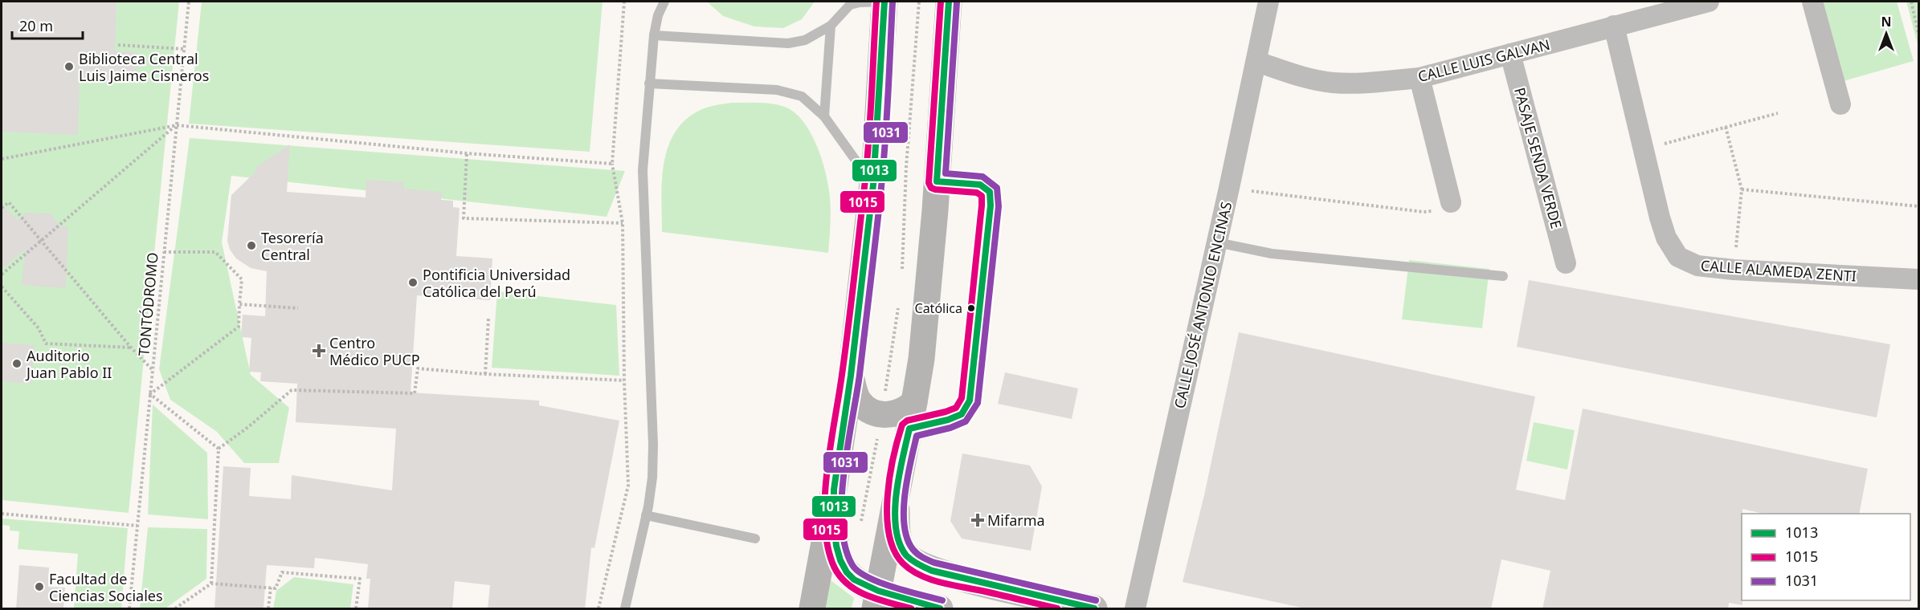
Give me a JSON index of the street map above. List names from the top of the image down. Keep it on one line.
{"streets":{"street":["CALLE LUIS GALVAN","PASAJE SENDA VERDE","CALLE ALAMEDA ZENTI","CALLE JOSÉ ANTONIO ENCINAS"],"path":["TONTÓDROMO"]},"crossings":[["CALLE LUIS GALVAN","PASAJE SENDA VERDE"],["CALLE LUIS GALVAN","CALLE ALAMEDA ZENTI"],["CALLE LUIS GALVAN","CALLE JOSÉ ANTONIO ENCINAS"]],"places":{"other":["Biblioteca Central Luis Jaime Cisneros","Tesorería Central","Pontificia Universidad Católica del Perú","Católica","Auditorio Juan Pablo II","Facultad de Ciencias Sociales"],"health":["Centro Médico PUCP","Mifarma"]},"lines":["transit line 1013","transit line 1015","transit line 1031"],"legend":["1013","1015","1031"],"scale_bar":"20 m","north":"top"}
